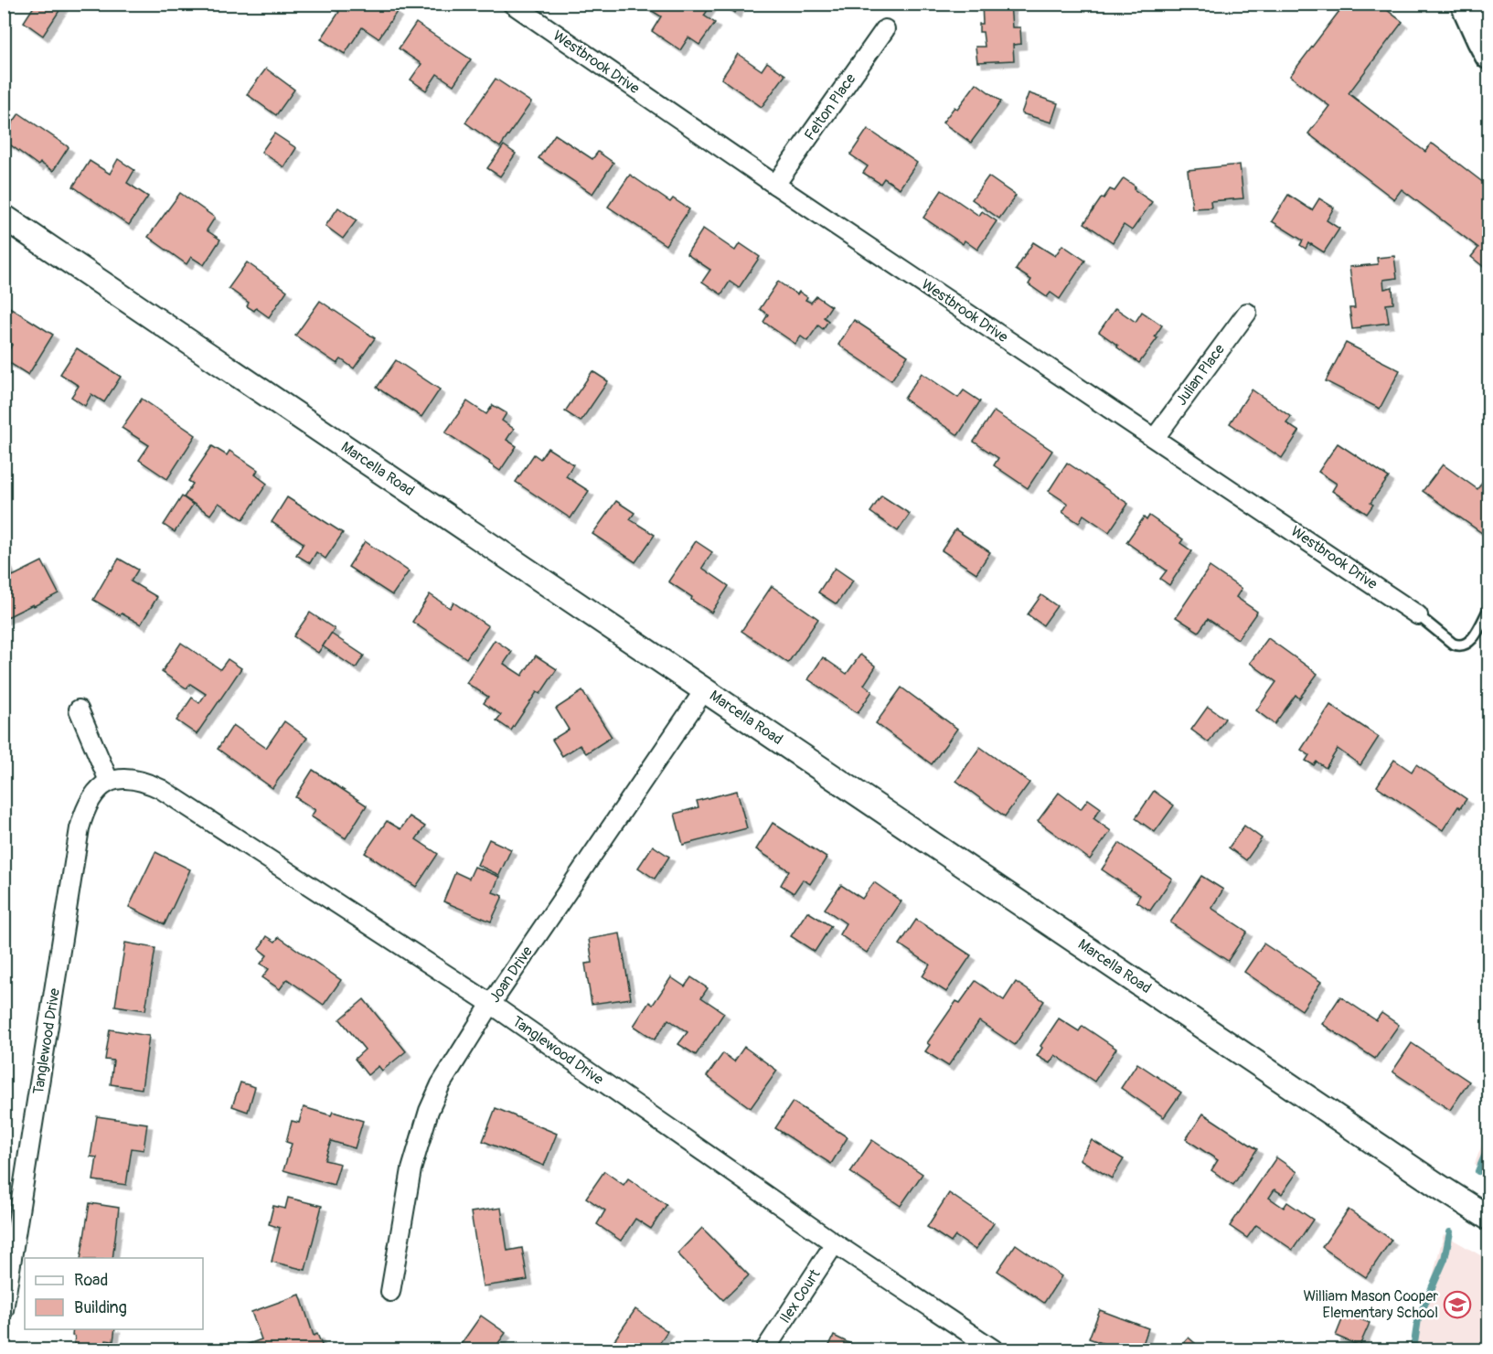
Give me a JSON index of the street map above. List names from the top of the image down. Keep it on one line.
{"streets":{"street":["Westbrook Drive","Felton Place","Julian Place","Marcella Road","Joan Drive","Tanglewood Drive","Ilex Court"]},"crossings":[["Westbrook Drive","Felton Place"],["Westbrook Drive","Julian Place"],["Marcella Road","Joan Drive"],["Joan Drive","Tanglewood Drive"],["Tanglewood Drive","Ilex Court"]],"places":{"school or university":["William Mason Cooper Elementary School"]},"legend":["Road","Building"]}
